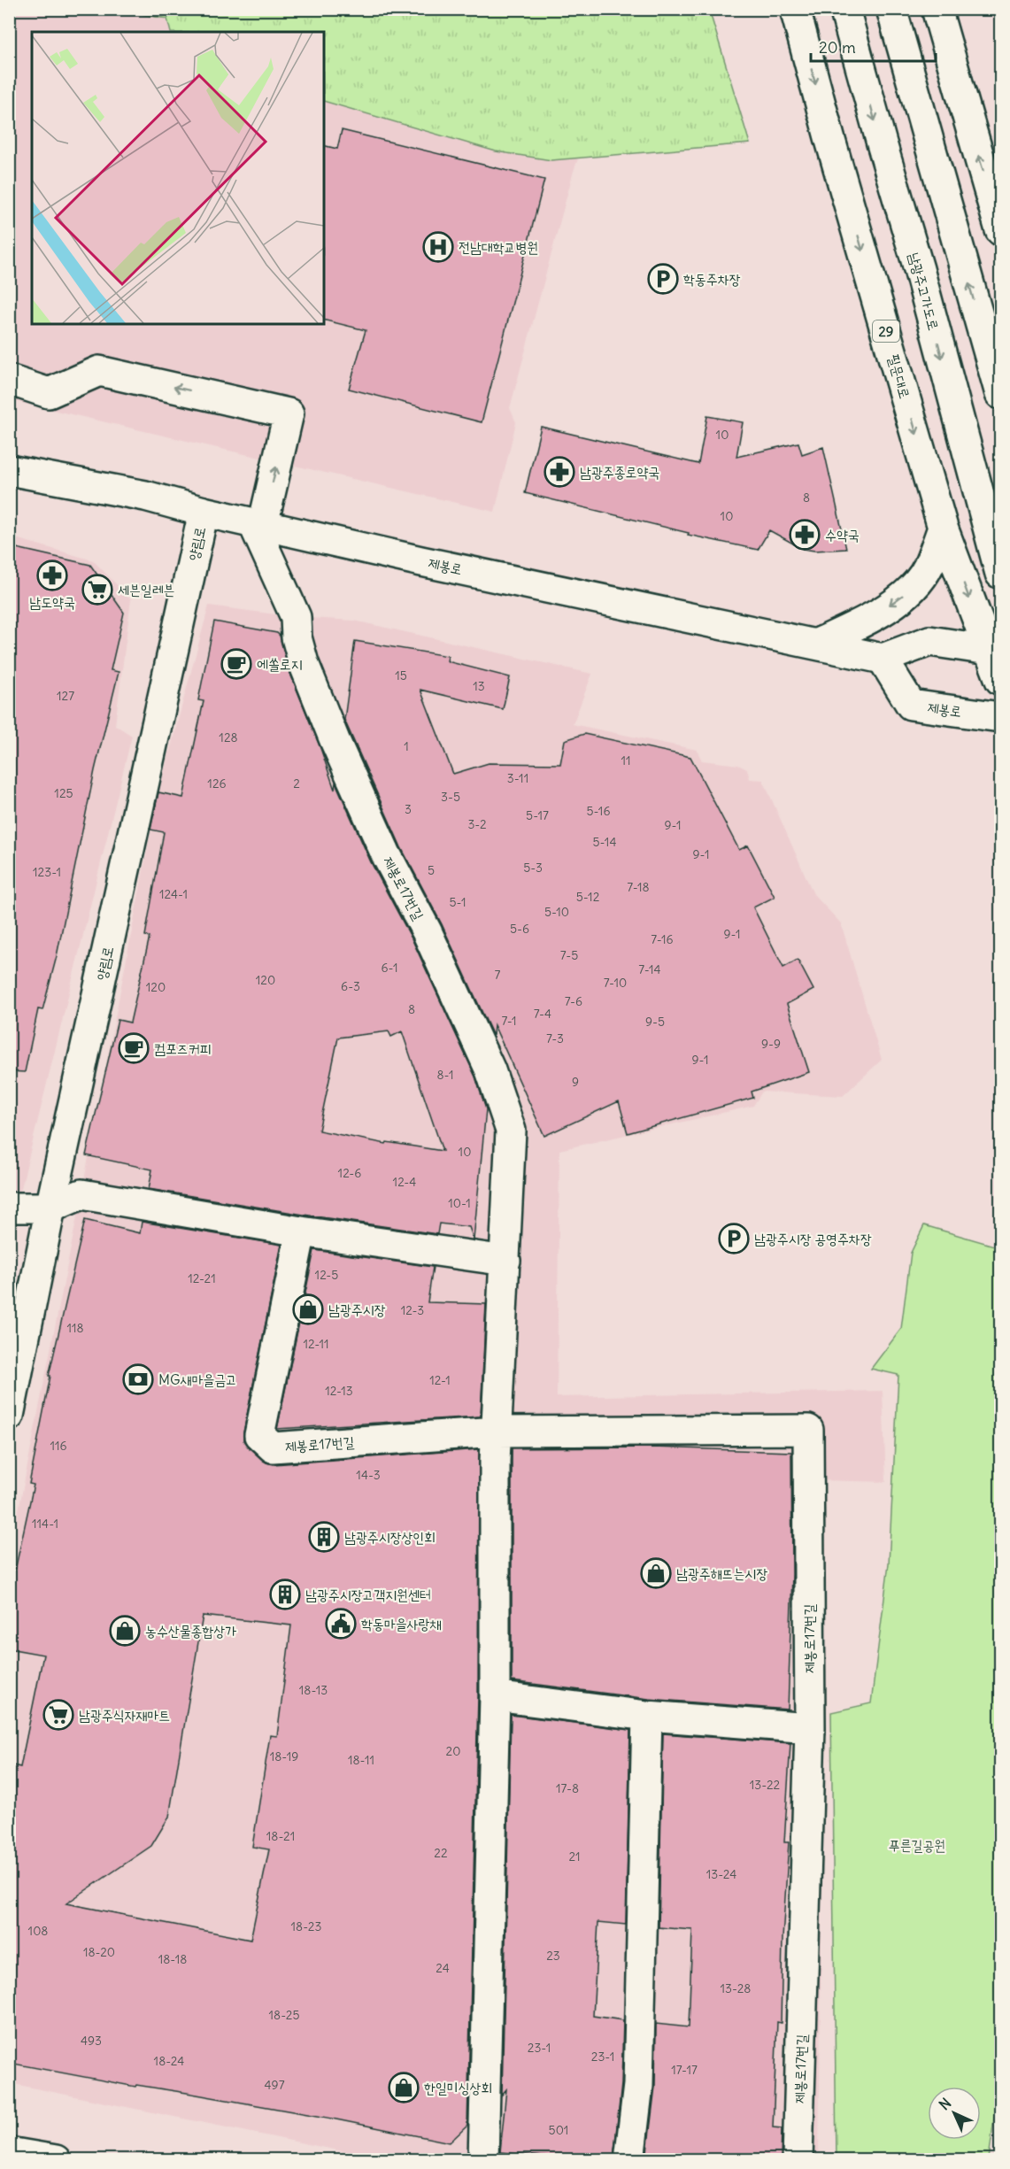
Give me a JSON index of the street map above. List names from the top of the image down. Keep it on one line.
{"streets":{"street":["남광주고가도로","29","필문대로","양림로","제봉로","제봉로17번길"]},"crossings":[["양림로","제봉로"],["제봉로","제봉로17번길"]],"parks":["푸른길공원"],"places":{"hospital":["전남대학교병원"],"parking":["학동주차장","남광주시장 공영주차장"],"pharmacy":["남광주종로약국","수약국","남도약국"],"supermarket":["세븐일레븐","남광주식자재마트"],"cafe":["에쏠로지","컴포즈커피"],"shop":["남광주시장","남광주해뜨는시장","농수산물종합상가","한일미싱상회"],"bank":["MG새마을금고"],"building":["남광주시장상인회","남광주시장고객지원센터"],"public building":["학동마을사랑채"]},"house_numbers":["10","8","10","15","13","127","128","1","11","3-11","126","2","125","3-5","3","5-16","5-17","3-2","9-1","5-14","9-1","5-3","5","123-1","7-18","124-1","5-12","5-1","5-10","5-6","9-1","7-16","7-5","6-1","7-14","7","120","7-10","6-3","120","7-6","8","7-4","7-1","9-5","7-3","9-9","9-1","8-1","9","10","12-6","12-4","10-1","12-5","12-21","12-3","118","12-11","12-1","12-13","116","14-3","114-1","18-13","20","18-19","18-11","13-22","17-8","18-21","22","21","13-24","18-23","108","18-20","23","18-18","24","13-28","18-25","493","23-1","23-1","18-24","17-17","497","501"],"scale_bar":"20 m","north":"top left"}
